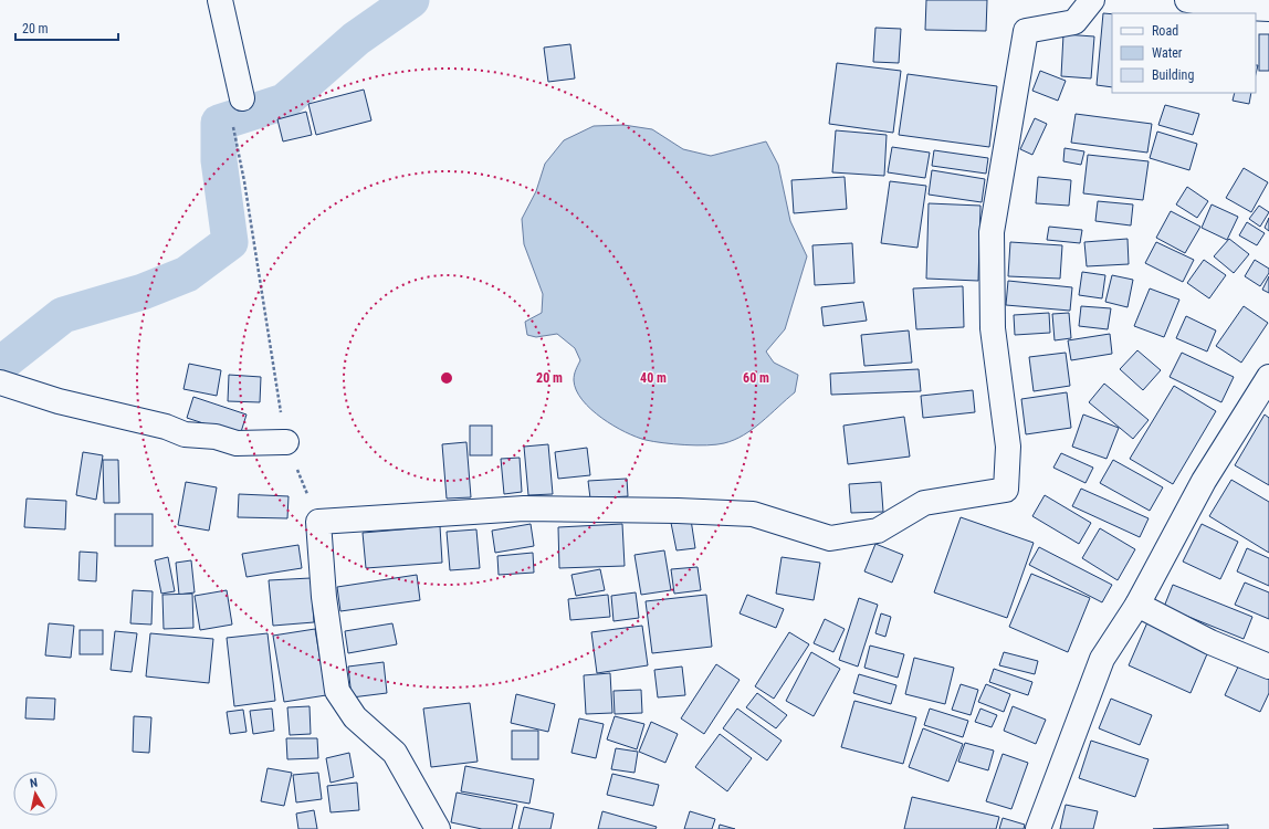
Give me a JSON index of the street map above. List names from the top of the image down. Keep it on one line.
{"legend":["Road","Water","Building"],"scale_bar":"20 m","north":"top","rings":["20 m","40 m","60 m"]}
